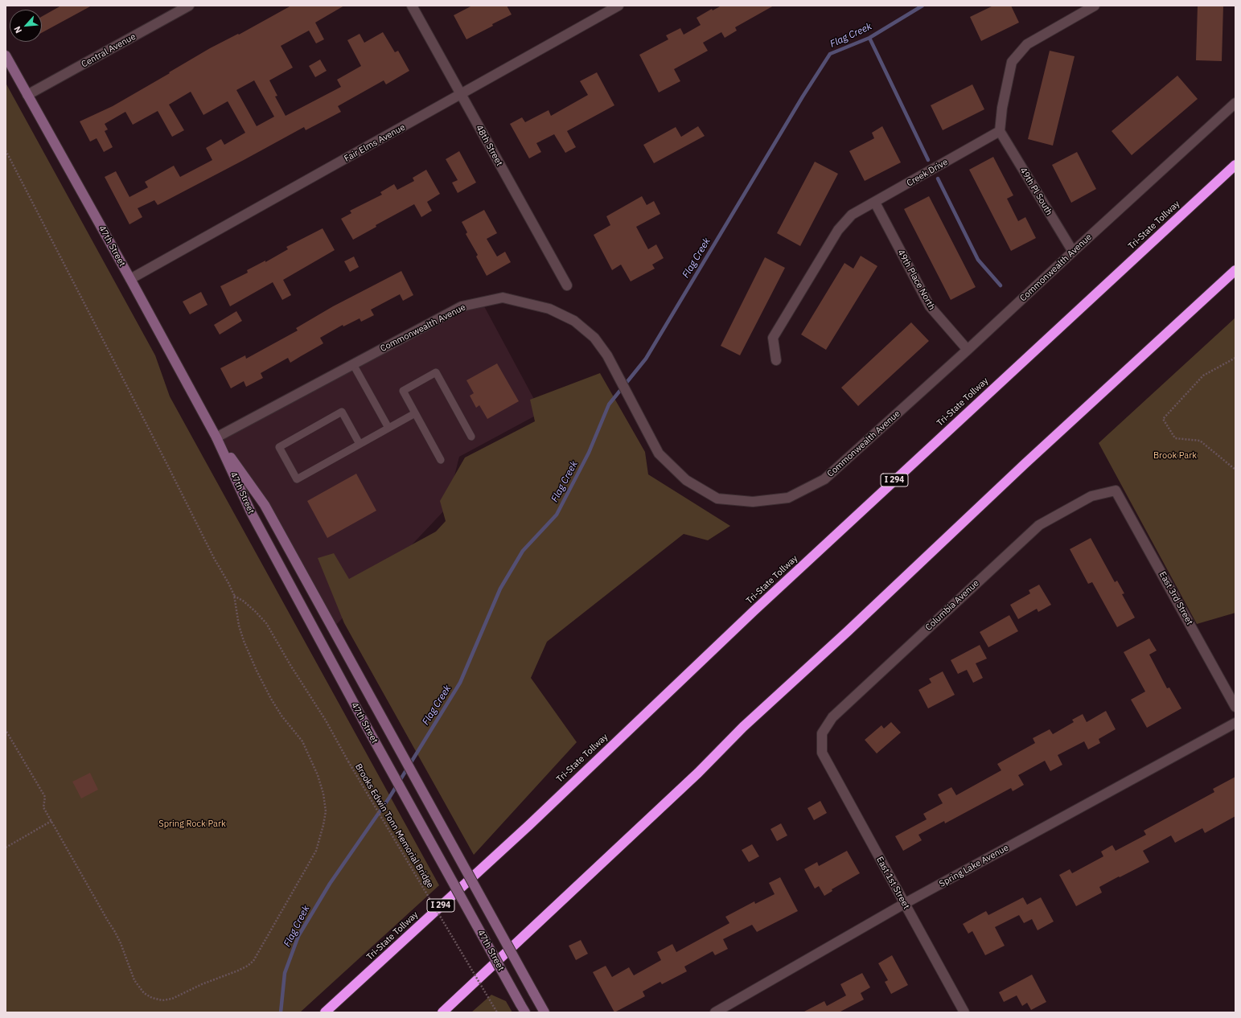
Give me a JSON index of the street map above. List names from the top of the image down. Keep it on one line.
{"streets":{"highway":["Tri-State Tollway","I 294"],"main road":["47th Street"],"street":["Central Avenue","Fair Elms Avenue","48th Street","Creek Drive","49th Pl South","Commonwealth Avenue","49th Place North","East 3rd Street","Columbia Avenue","Spring Lake Avenue","East 1st Street"],"path":["Brooks Edwin Tonn Memorial Bridge"]},"crossings":[["Central Avenue","47th Street"],["Fair Elms Avenue","48th Street"],["Fair Elms Avenue","47th Street"],["Creek Drive","49th Pl South"],["Creek Drive","49th Place North"],["49th Pl South","Commonwealth Avenue"],["47th Street","Commonwealth Avenue"],["Commonwealth Avenue","49th Place North"],["East 3rd Street","Columbia Avenue"],["Columbia Avenue","East 1st Street"],["Spring Lake Avenue","East 1st Street"]],"water":["Flag Creek"],"parks":["Brook Park","Spring Rock Park"],"north":"bottom left"}
